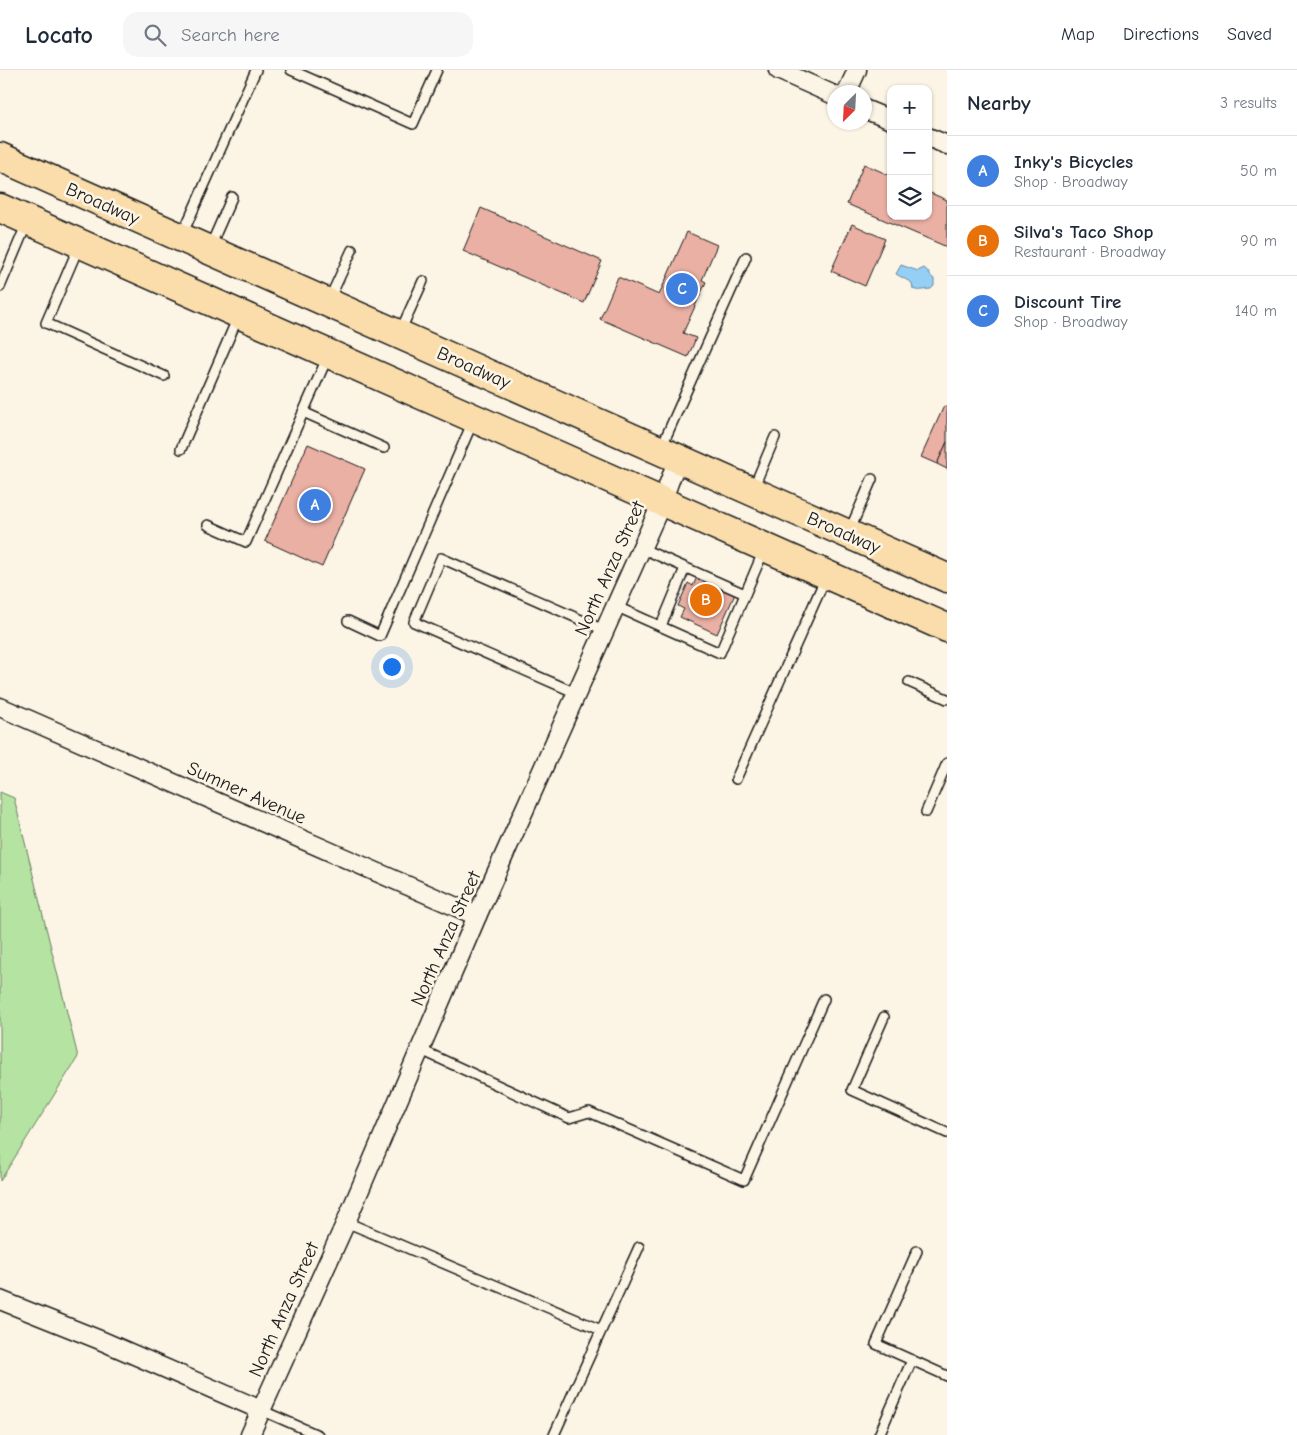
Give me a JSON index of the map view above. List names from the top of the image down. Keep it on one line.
{"streets":{"main road":["Broadway"],"street":["North Anza Street","Sumner Avenue"]},"crossings":[["Broadway","North Anza Street"],["North Anza Street","Sumner Avenue"]],"north":"bottom left","page":{"header":"Locato","search":"Search here","nav":["Map","Directions","Saved"],"heading":["Nearby","3 results"],"map_buttons":["+","−"],"list":[{"mark":"A","name":"Inky's Bicycles","note":"Shop · Broadway","value":"50 m"},{"mark":"B","name":"Silva's Taco Shop","note":"Restaurant · Broadway","value":"90 m"},{"mark":"C","name":"Discount Tire","note":"Shop · Broadway","value":"140 m"}],"pins":["C","A","B"]}}
